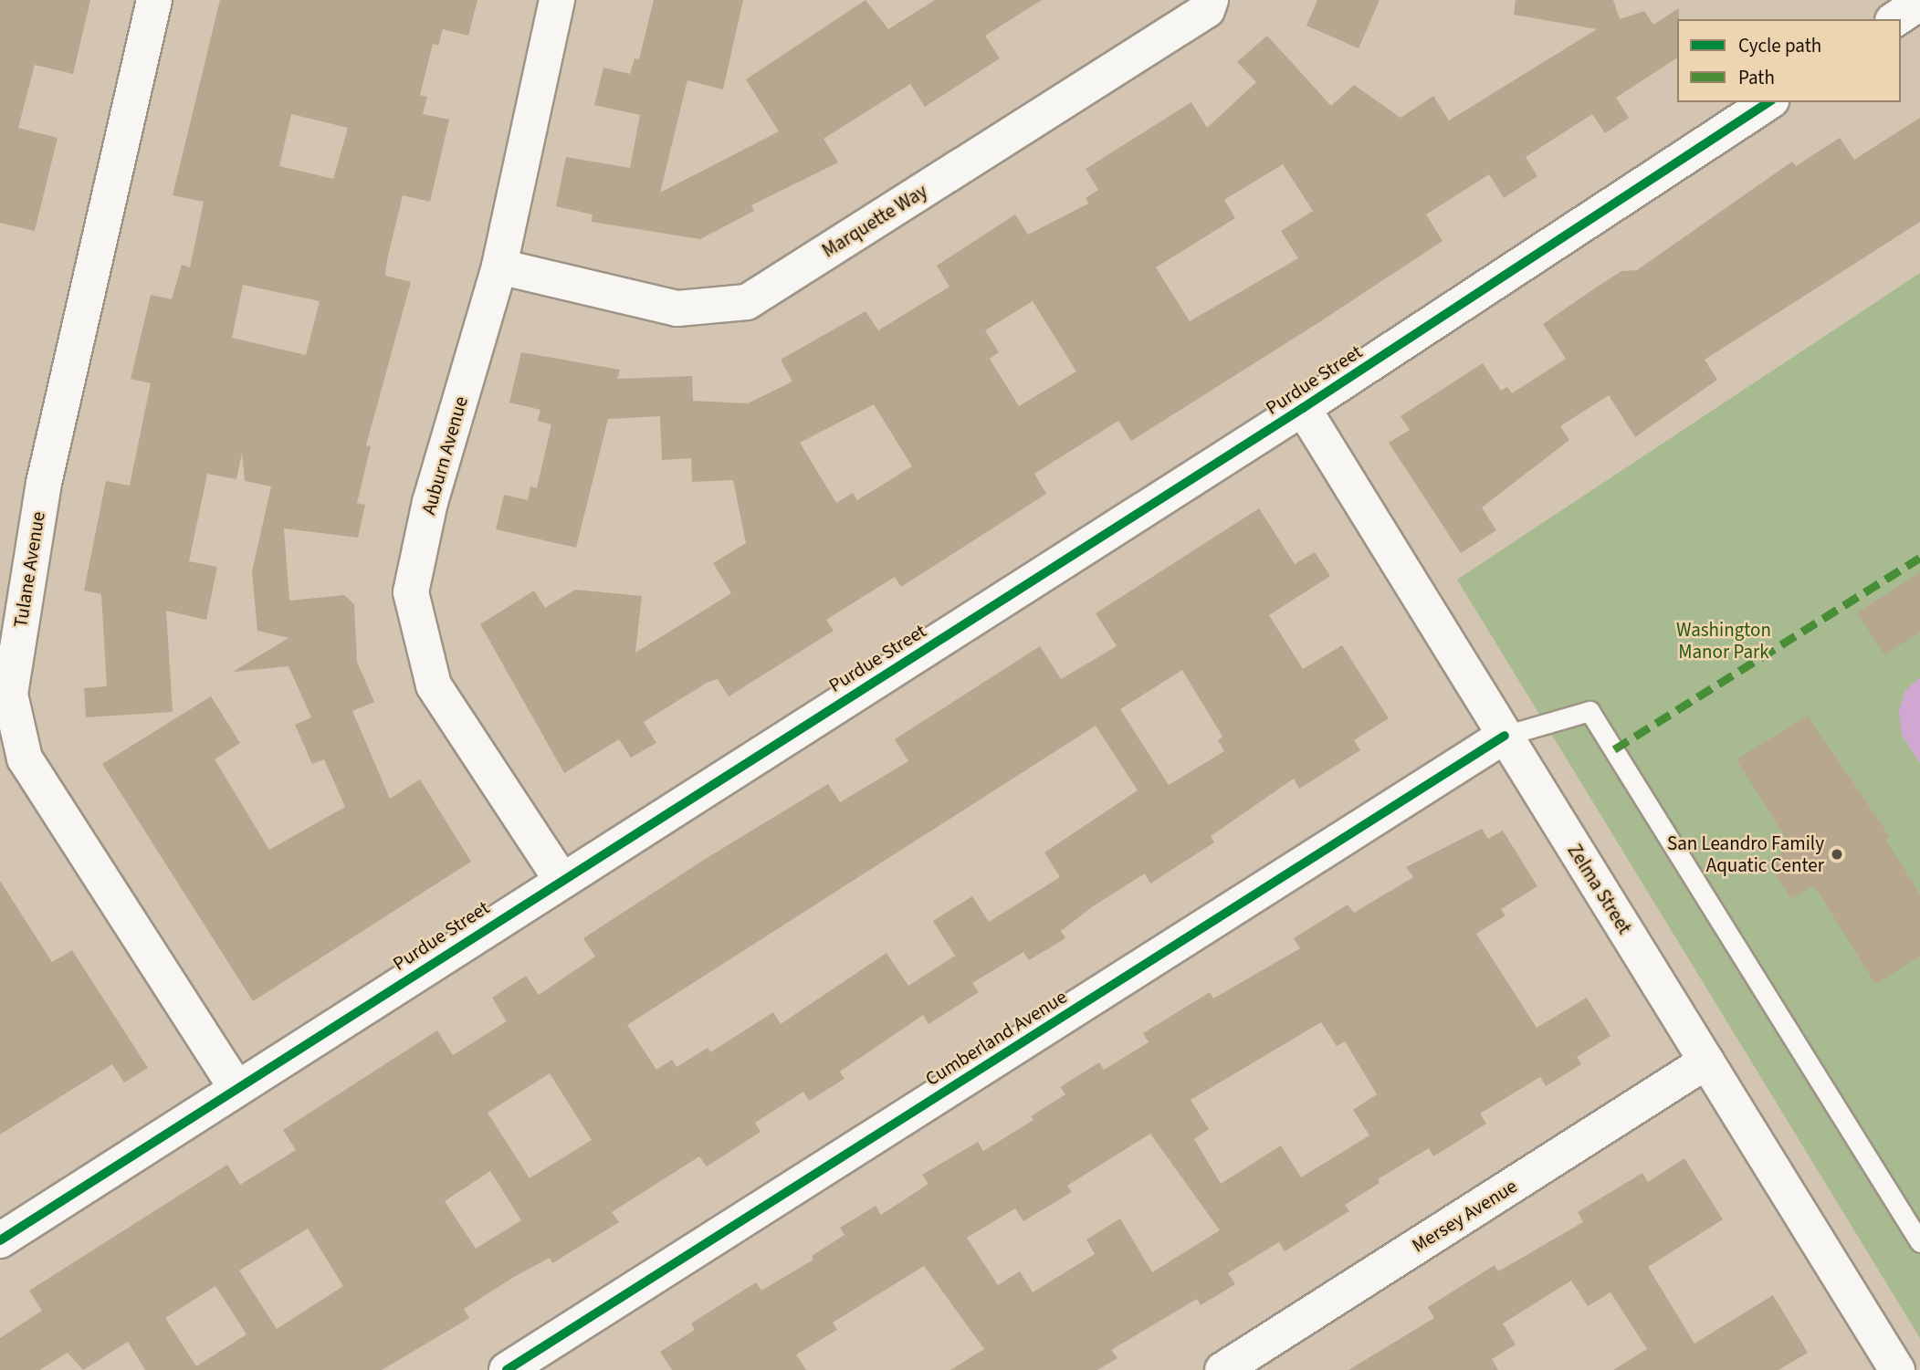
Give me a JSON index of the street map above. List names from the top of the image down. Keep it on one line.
{"streets":{"street":["Marquette Way","Purdue Street","Auburn Avenue","Tulane Avenue","Zelma Street","Cumberland Avenue","Mersey Avenue"]},"crossings":[["Marquette Way","Auburn Avenue"],["Purdue Street","Auburn Avenue"],["Purdue Street","Tulane Avenue"],["Purdue Street","Zelma Street"],["Zelma Street","Cumberland Avenue"],["Zelma Street","Mersey Avenue"]],"parks":["Washington Manor Park"],"places":["San Leandro Family Aquatic Center"],"legend":["Cycle path","Path"]}
